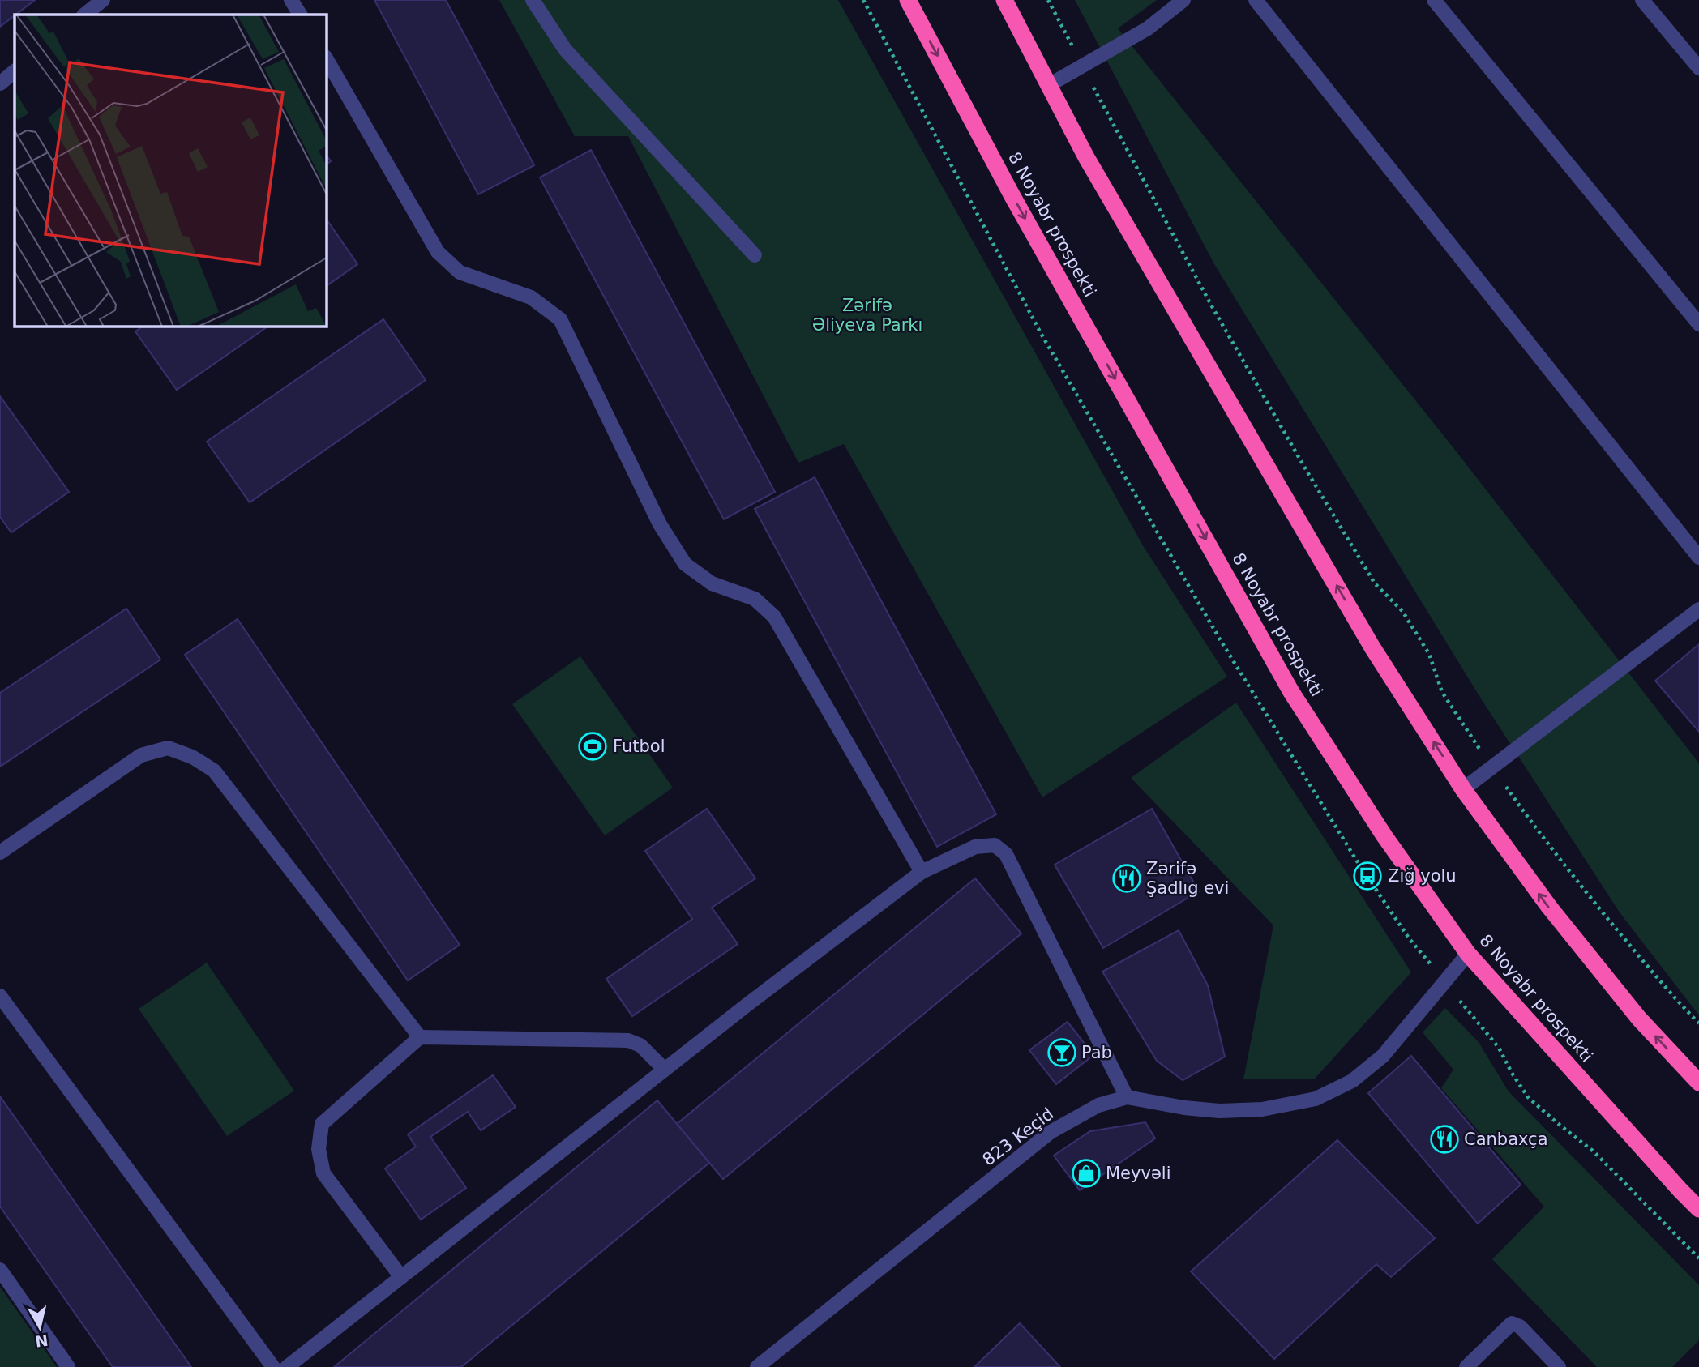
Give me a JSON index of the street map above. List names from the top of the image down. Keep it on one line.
{"streets":{"highway":["8 Noyabr prospekti"],"street":["823 Keçid"]},"crossings":[["8 Noyabr prospekti","823 Keçid"]],"parks":["Zərifə Əliyeva Parkı"],"places":{"sports":["Futbol"],"bus stop":["Zığ yolu"],"restaurant":["Zərifə Şadlıg evi","Canbaxça"],"bar":["Pab"],"shop":["Meyvəli"]},"north":"bottom"}
